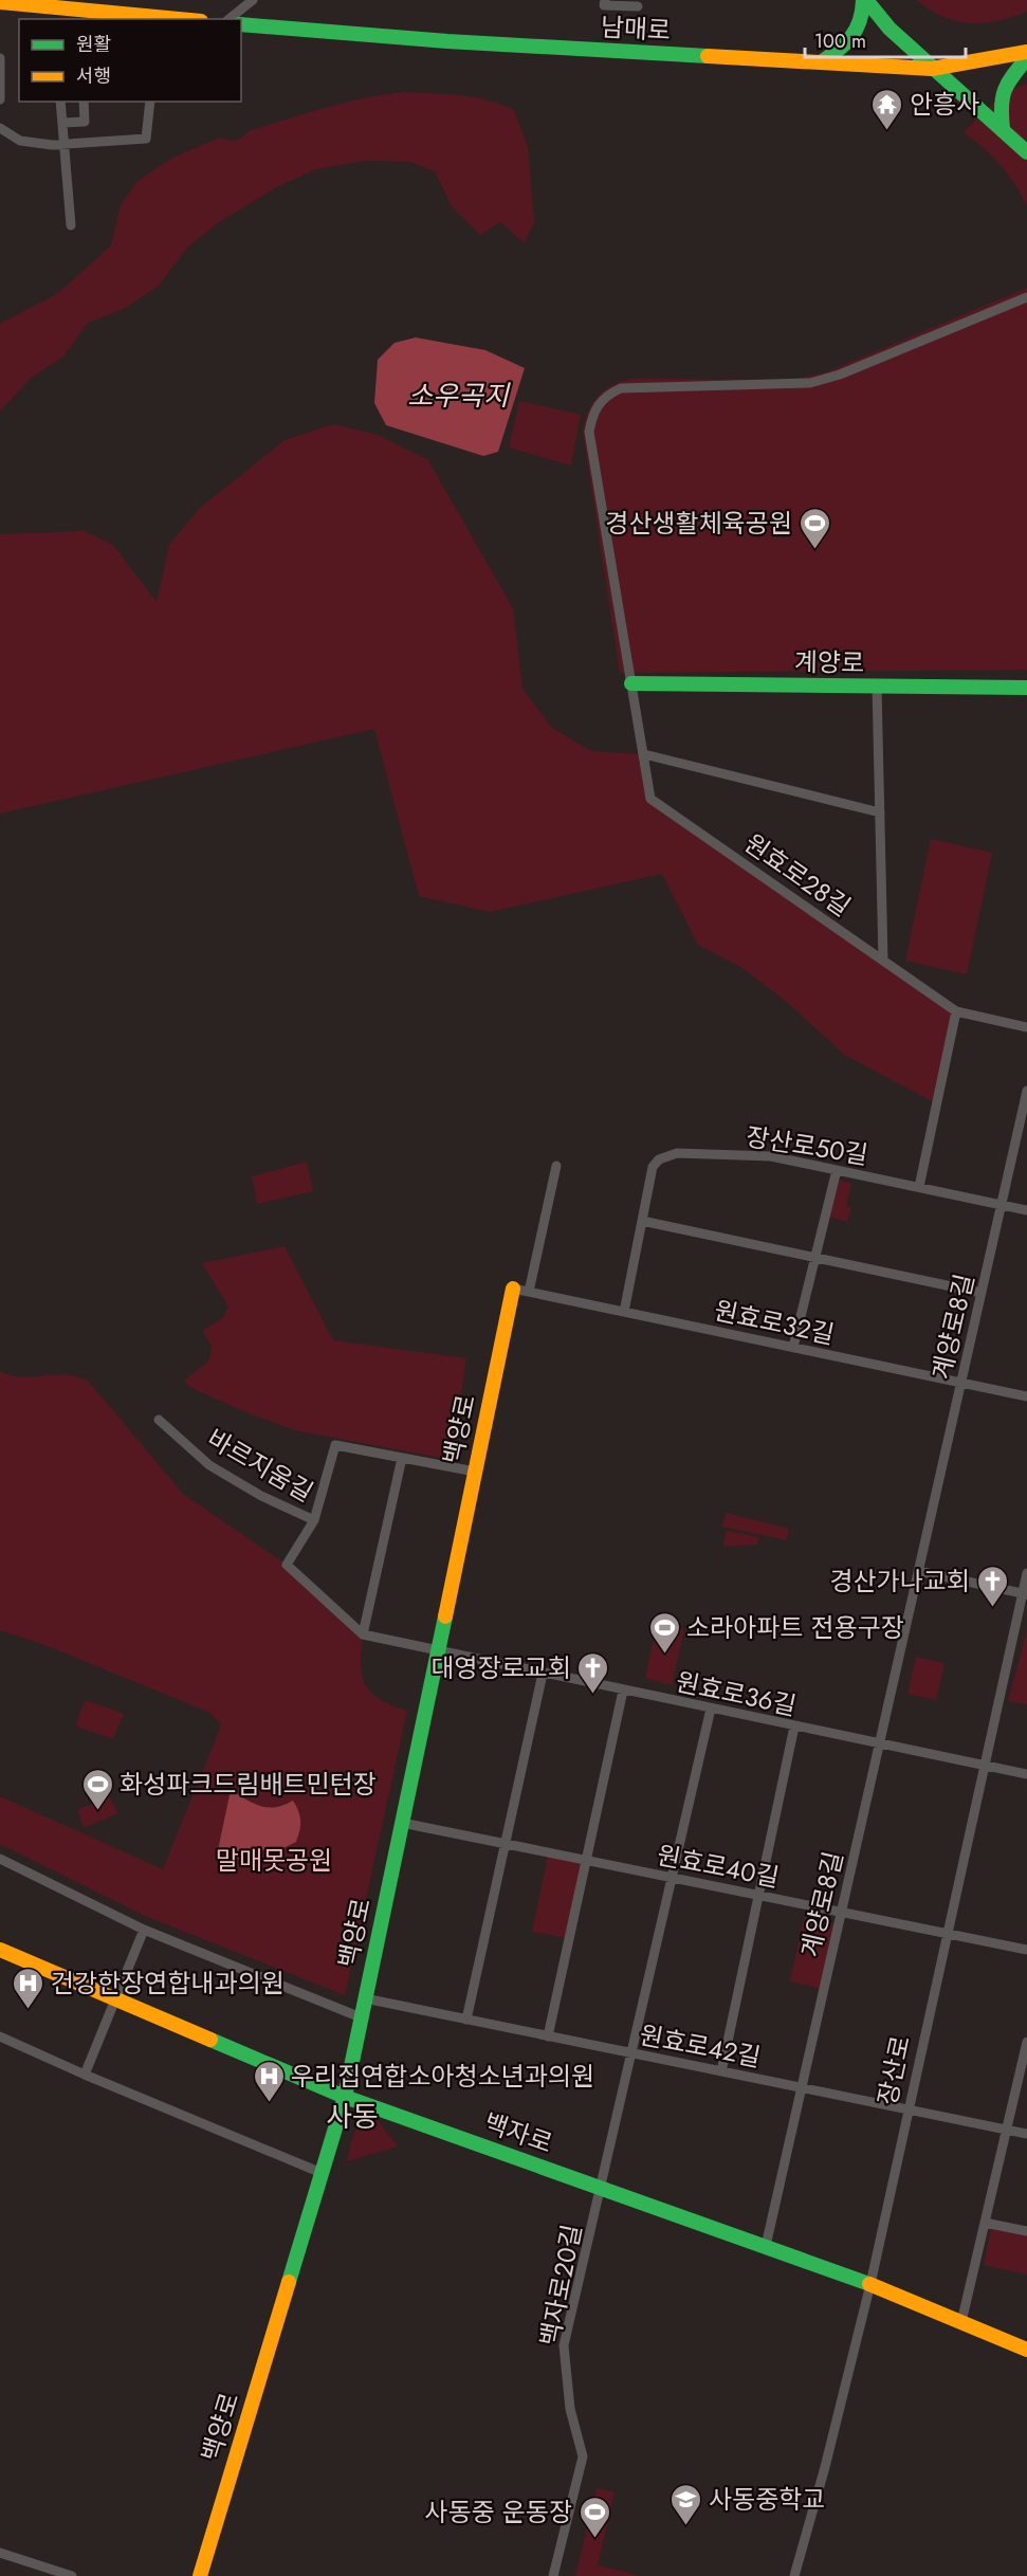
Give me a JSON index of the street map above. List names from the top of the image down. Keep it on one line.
{"streets":{"street":["남매로","계양로","원효로28길","장산로50길","원효로32길","계양로8길","백양로","바르지움길","원효로36길","원효로40길","원효로42길","장산로","백자로","백자로20길"]},"crossings":[["계양로","원효로28길"],["장산로50길","원효로32길"],["장산로50길","계양로8길"],["원효로32길","계양로8길"],["원효로32길","백양로"],["계양로8길","원효로36길"],["계양로8길","원효로40길"],["계양로8길","원효로42길"],["계양로8길","백자로"],["백양로","원효로36길"],["백양로","원효로40길"],["백양로","원효로42길"],["백양로","백자로"],["원효로36길","장산로"],["원효로36길","백자로20길"],["원효로40길","장산로"],["원효로40길","백자로20길"],["원효로42길","장산로"],["원효로42길","백자로20길"],["장산로","백자로"],["백자로","백자로20길"]],"districts":["사동"],"water":["소우곡지"],"parks":["말매못공원"],"places":{"temple":["안흥사"],"sports":["경산생활체육공원","소라아파트 전용구장","화성파크드림배트민턴장","사동중 운동장"],"church":["경산가나교회","대영장로교회"],"hospital":["건강한장연합내과의원","우리집연합소아청소년과의원"],"school or university":["사동중학교"]},"legend":["원활","서행"],"scale_bar":"100 m"}
